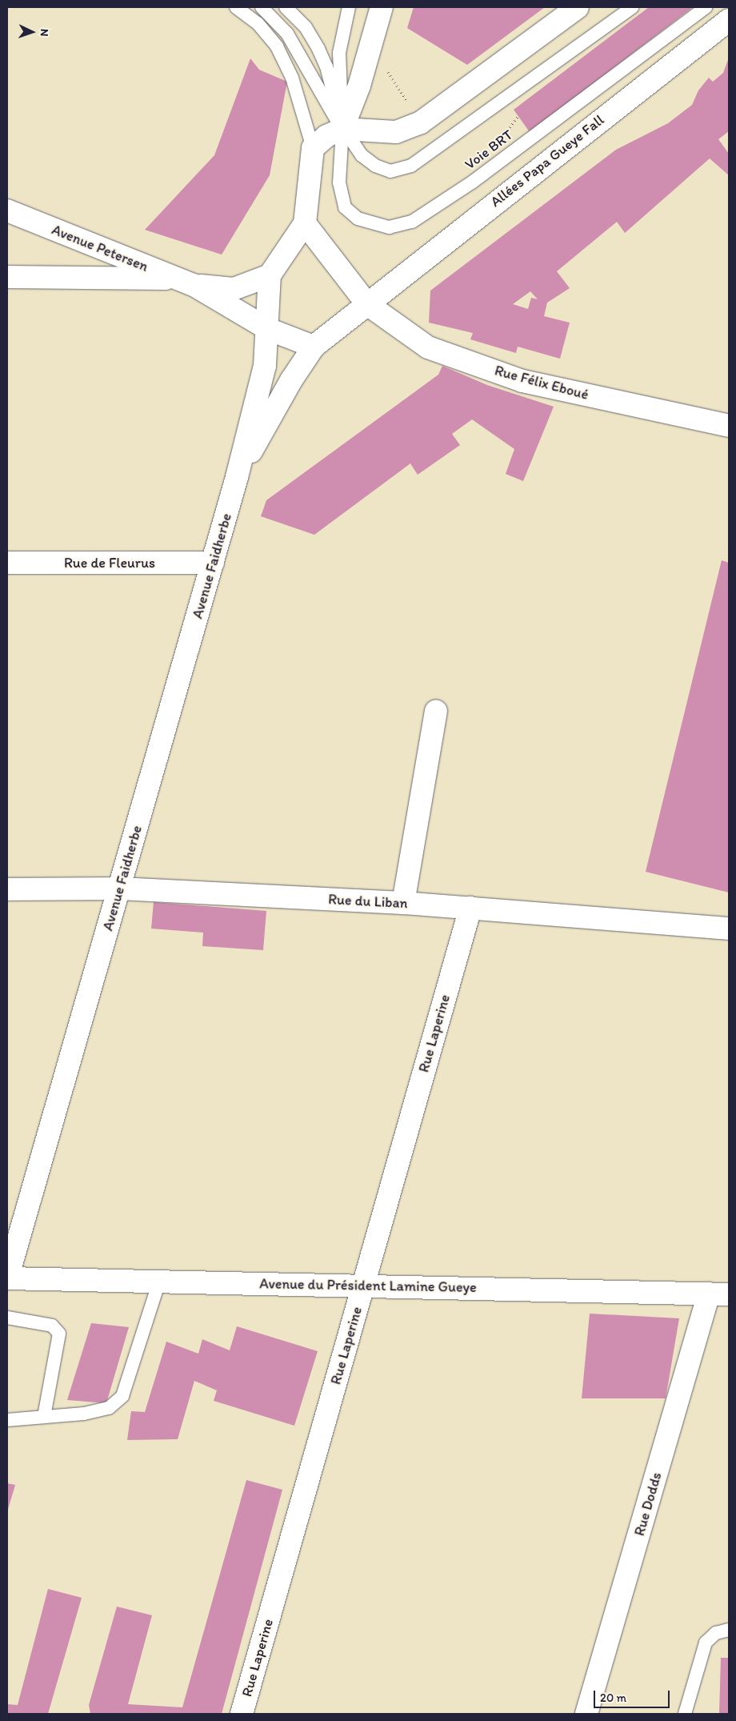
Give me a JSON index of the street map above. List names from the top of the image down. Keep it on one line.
{"streets":{"street":["Allées Papa Gueye Fall","Avenue Petersen","Rue Félix Eboué","Rue de Fleurus","Avenue Faidherbe","Rue du Liban","Rue Laperine","Avenue du Président Lamine Gueye","Rue Dodds"],"lane":["Voie BRT"]},"crossings":[["Allées Papa Gueye Fall","Avenue Petersen"],["Allées Papa Gueye Fall","Rue Félix Eboué"],["Allées Papa Gueye Fall","Avenue Faidherbe"],["Avenue Petersen","Avenue Faidherbe"],["Rue de Fleurus","Avenue Faidherbe"],["Avenue Faidherbe","Rue du Liban"],["Avenue Faidherbe","Avenue du Président Lamine Gueye"],["Rue du Liban","Rue Laperine"],["Rue Laperine","Avenue du Président Lamine Gueye"],["Avenue du Président Lamine Gueye","Rue Dodds"]],"scale_bar":"20 m","north":"right"}
